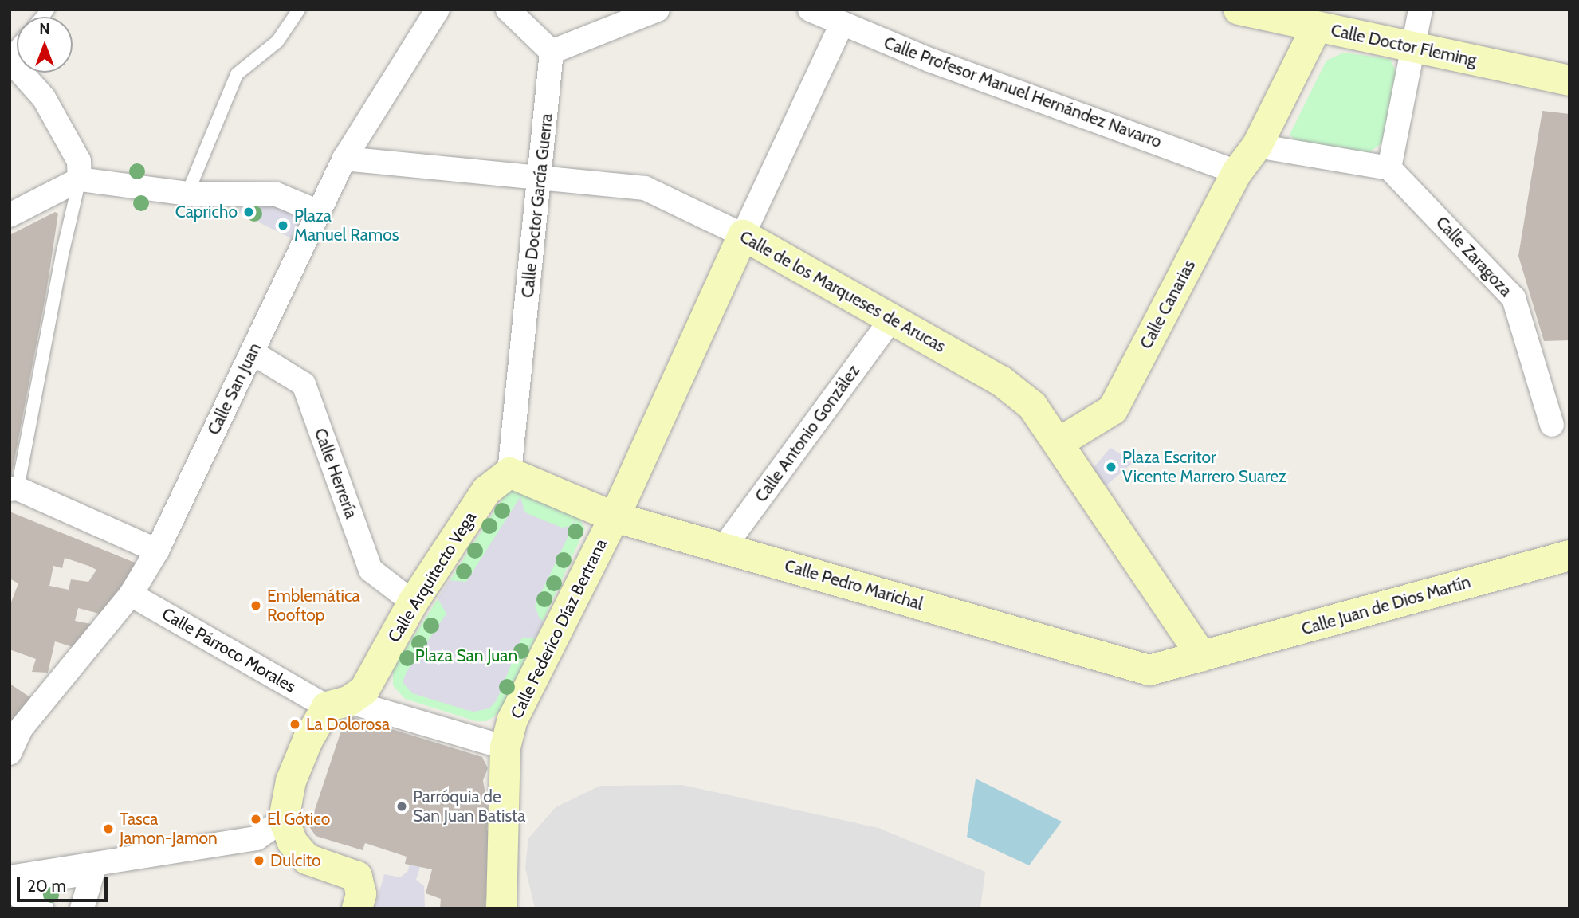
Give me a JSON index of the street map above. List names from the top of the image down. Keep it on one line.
{"streets":{"street":["Calle Doctor Fleming","Calle Profesor Manuel Hernández Navarro","Calle Doctor García Guerra","Calle Zaragoza","Calle de los Marqueses de Arucas","Calle Canarias","Calle San Juan","Calle Antonio González","Calle Herrería","Calle Arquitecto Vega","Calle Pedro Marichal","Calle Juan de Dios Martín","Calle Federico Díaz Bertrana","Calle Párroco Morales"]},"crossings":[["Calle Doctor Fleming","Calle Canarias"],["Calle Profesor Manuel Hernández Navarro","Calle Canarias"],["Calle Doctor García Guerra","Calle de los Marqueses de Arucas"],["Calle Doctor García Guerra","Calle Arquitecto Vega"],["Calle Doctor García Guerra","Calle Pedro Marichal"],["Calle de los Marqueses de Arucas","Calle Canarias"],["Calle de los Marqueses de Arucas","Calle San Juan"],["Calle de los Marqueses de Arucas","Calle Antonio González"],["Calle de los Marqueses de Arucas","Calle Pedro Marichal"],["Calle de los Marqueses de Arucas","Calle Juan de Dios Martín"],["Calle de los Marqueses de Arucas","Calle Federico Díaz Bertrana"],["Calle San Juan","Calle Herrería"],["Calle San Juan","Calle Párroco Morales"],["Calle Antonio González","Calle Pedro Marichal"],["Calle Herrería","Calle Arquitecto Vega"],["Calle Arquitecto Vega","Calle Pedro Marichal"],["Calle Arquitecto Vega","Calle Párroco Morales"],["Calle Pedro Marichal","Calle Juan de Dios Martín"],["Calle Pedro Marichal","Calle Federico Díaz Bertrana"],["Calle Federico Díaz Bertrana","Calle Párroco Morales"]],"parks":["Plaza San Juan"],"places":["Capricho","Plaza Manuel Ramos","Plaza Escritor Vicente Marrero Suarez","Emblemática Rooftop","La Dolorosa","Parróquia de San Juan Batista","El Gótico","Tasca Jamon-Jamon","Dulcito"],"scale_bar":"20 m","north":"top"}
